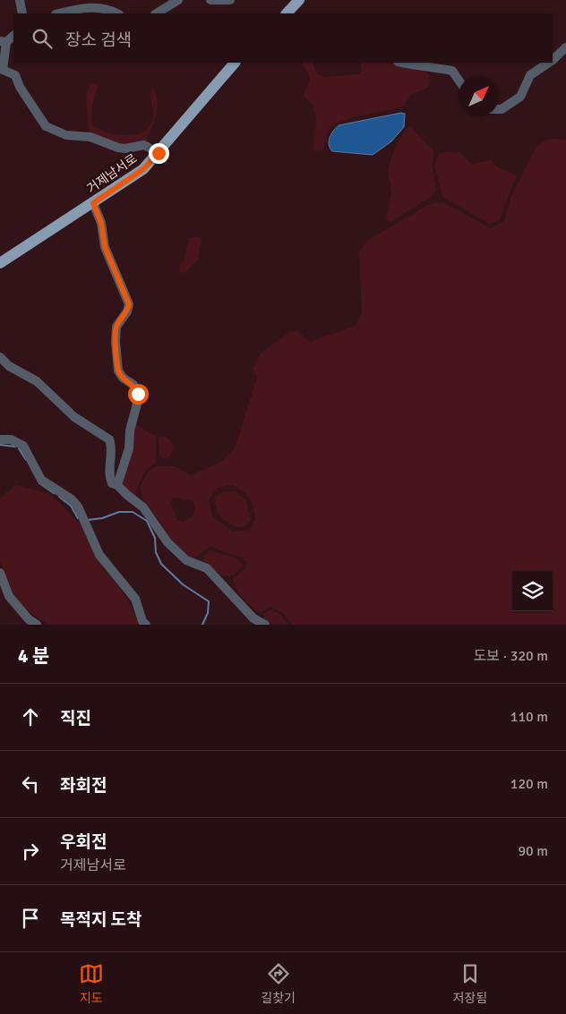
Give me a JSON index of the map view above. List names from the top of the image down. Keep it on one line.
{"streets":{"main road":["거제남서로"]},"north":"top right","page":{"search":"장소 검색","heading":["4 분","도보 · 320 m"],"list":[["직진","110 m"],["좌회전","120 m"],["우회전","거제남서로","90 m"],"목적지 도착"],"nav":["지도","길찾기","저장됨"]}}
